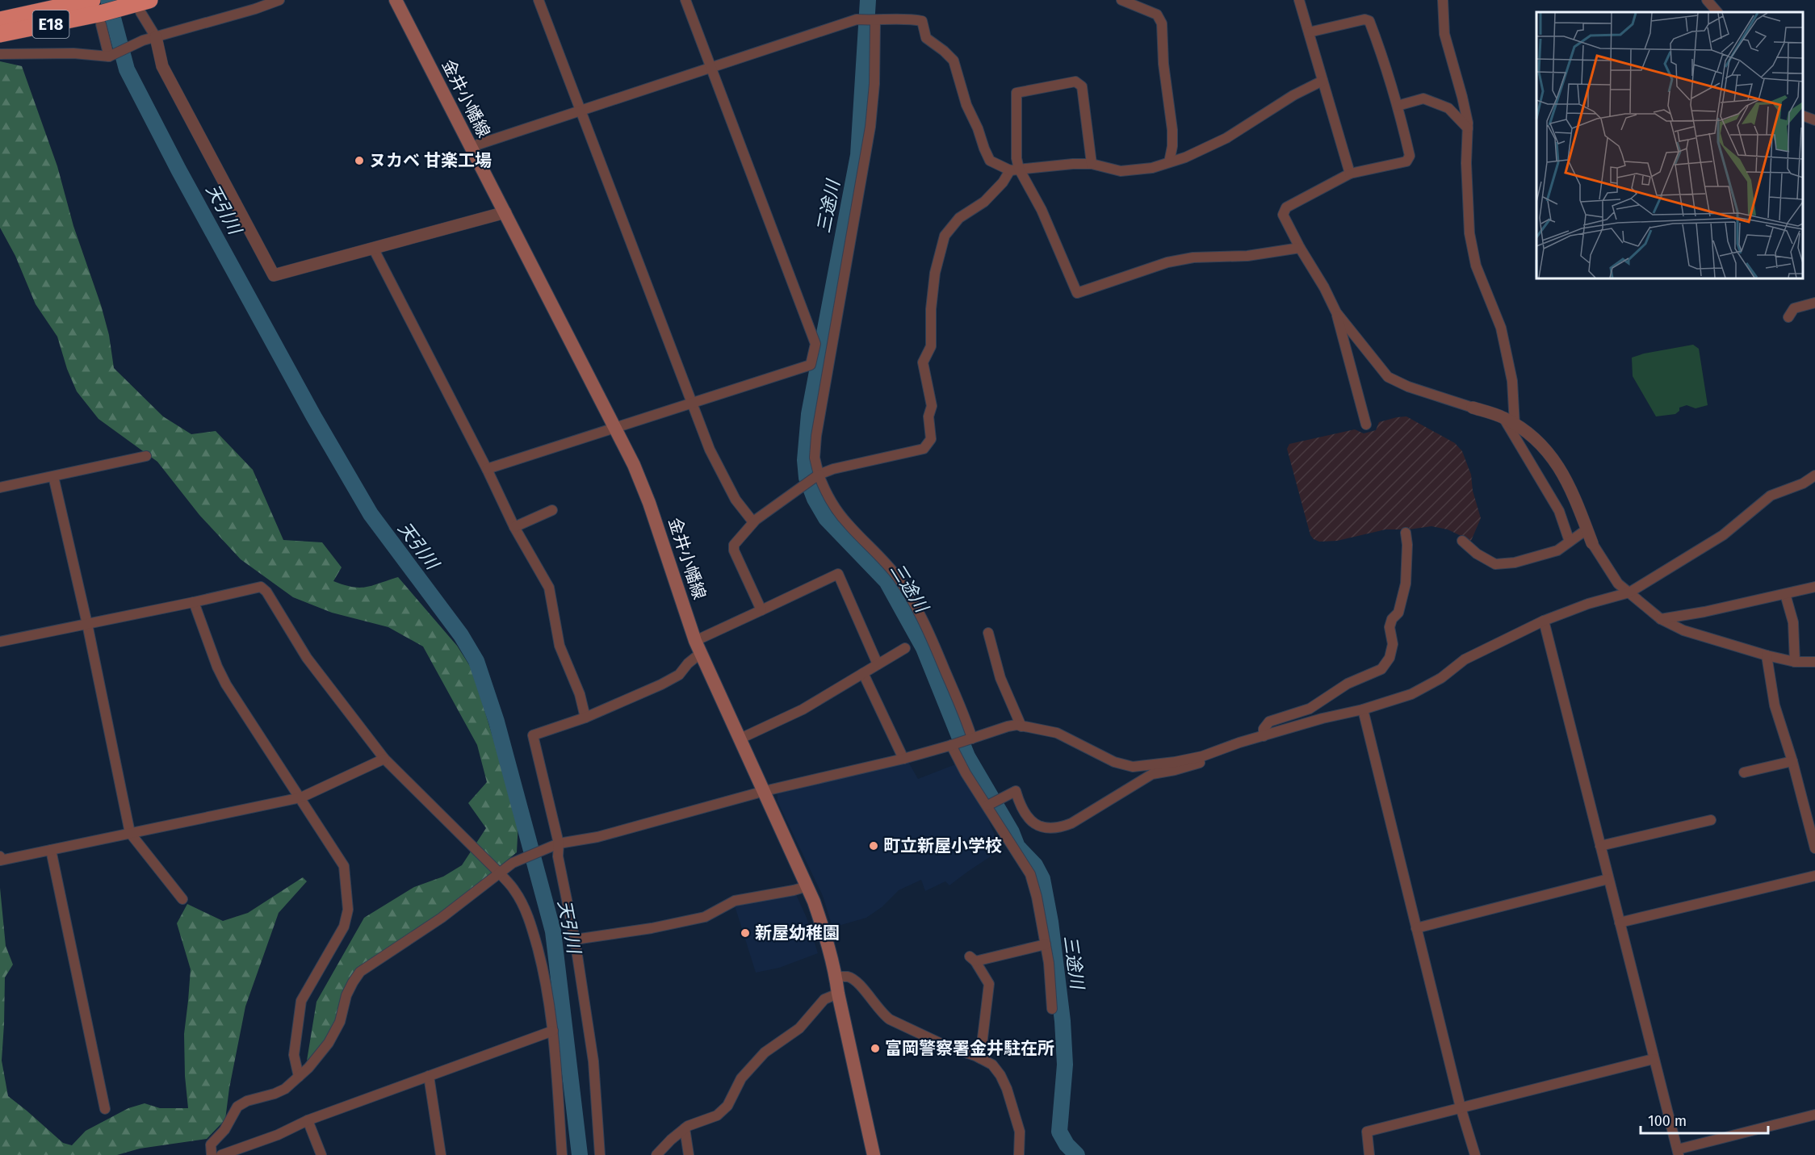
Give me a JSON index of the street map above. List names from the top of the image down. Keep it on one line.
{"streets":{"highway":["E18"],"main road":["金井小幡線"]},"water":["三途川","天引川"],"places":["ヌカベ 甘楽工場","町立新屋小学校","新屋幼稚園","富岡警察署金井駐在所"],"scale_bar":"100 m"}
